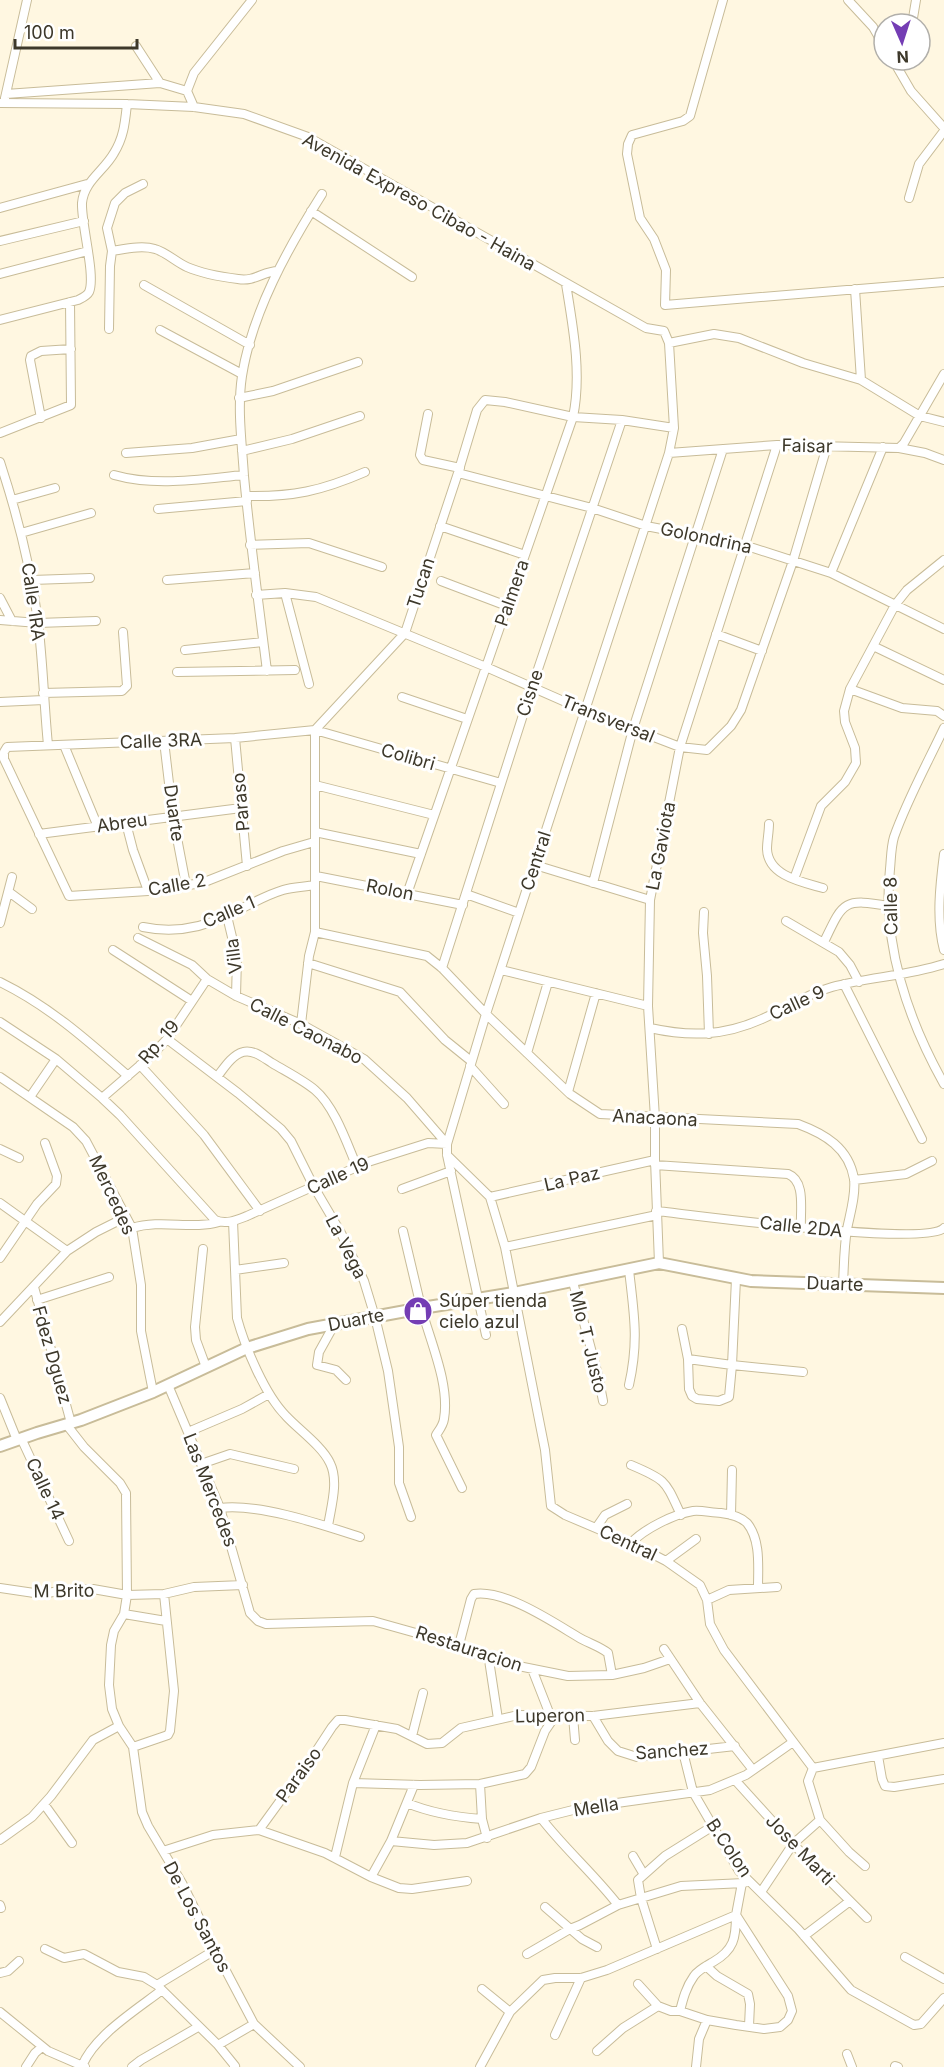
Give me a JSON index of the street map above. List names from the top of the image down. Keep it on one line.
{"streets":{"street":["Avenida Expreso Cibao - Haina","Faisar","Golondrina","Tucan","Palmera","Calle 1RA","Cisne","Transversal","Calle 3RA","Colibri","Paraso","Duarte","Abreu","La Gaviota","Central","Calle 2","Rolon","Calle 8","Calle 1","Villa","Calle 9","Calle Caonabo","Rp. 19","Anacaona","Calle 19","La Paz","Mercedes","Calle 2DA","La Vega","Mlo T. Justo","Fdez Dguez","Calle 14","Las Mercedes","M Brito","Restauracion","Luperon","Sanchez","Paraiso","Mella","B.Colon","Jose Marti","De Los Santos"]},"crossings":[["Avenida Expreso Cibao - Haina","Palmera"],["Avenida Expreso Cibao - Haina","Central"],["Faisar","La Gaviota"],["Faisar","Central"],["Golondrina","Tucan"],["Golondrina","Palmera"],["Golondrina","Cisne"],["Golondrina","La Gaviota"],["Golondrina","Central"],["Tucan","Palmera"],["Tucan","Cisne"],["Tucan","Transversal"],["Tucan","Calle 3RA"],["Tucan","Colibri"],["Tucan","Central"],["Palmera","Transversal"],["Palmera","Colibri"],["Palmera","Rolon"],["Calle 1RA","Calle 3RA"],["Cisne","Transversal"],["Cisne","Colibri"],["Cisne","Rolon"],["Cisne","Anacaona"],["Transversal","La Gaviota"],["Transversal","Central"],["Calle 3RA","Colibri"],["Calle 3RA","Paraso"],["Calle 3RA","Duarte"],["Calle 3RA","Abreu"],["Calle 3RA","Calle 2"],["Paraso","Abreu"],["Paraso","Calle 2"],["Duarte","Abreu"],["Duarte","La Gaviota"],["Duarte","Central"],["Duarte","Calle 2"],["Duarte","Anacaona"],["Duarte","Mercedes"],["Duarte","La Vega"],["Duarte","Mlo T. Justo"],["Duarte","Fdez Dguez"],["Duarte","Calle 14"],["Duarte","Las Mercedes"],["Abreu","Calle 2"],["La Gaviota","Calle 9"],["La Gaviota","Anacaona"],["La Gaviota","La Paz"],["La Gaviota","Calle 2DA"],["Central","Calle Caonabo"],["Central","Anacaona"],["Central","Calle 19"],["Central","Mella"],["Calle 8","Calle 9"],["Calle 1","Villa"],["Villa","Calle Caonabo"],["Calle Caonabo","Rp. 19"],["Calle Caonabo","Calle 19"],["Rp. 19","La Vega"],["Anacaona","Calle 2DA"],["Calle 19","Mercedes"],["Calle 19","La Vega"],["La Paz","Calle 2DA"],["Las Mercedes","M Brito"],["Las Mercedes","Restauracion"],["Luperon","Sanchez"],["Luperon","Paraiso"],["Sanchez","B.Colon"],["Mella","B.Colon"],["Mella","Jose Marti"]],"places":{"shop":["Súper tienda cielo azul"]},"scale_bar":"100 m","north":"bottom"}
